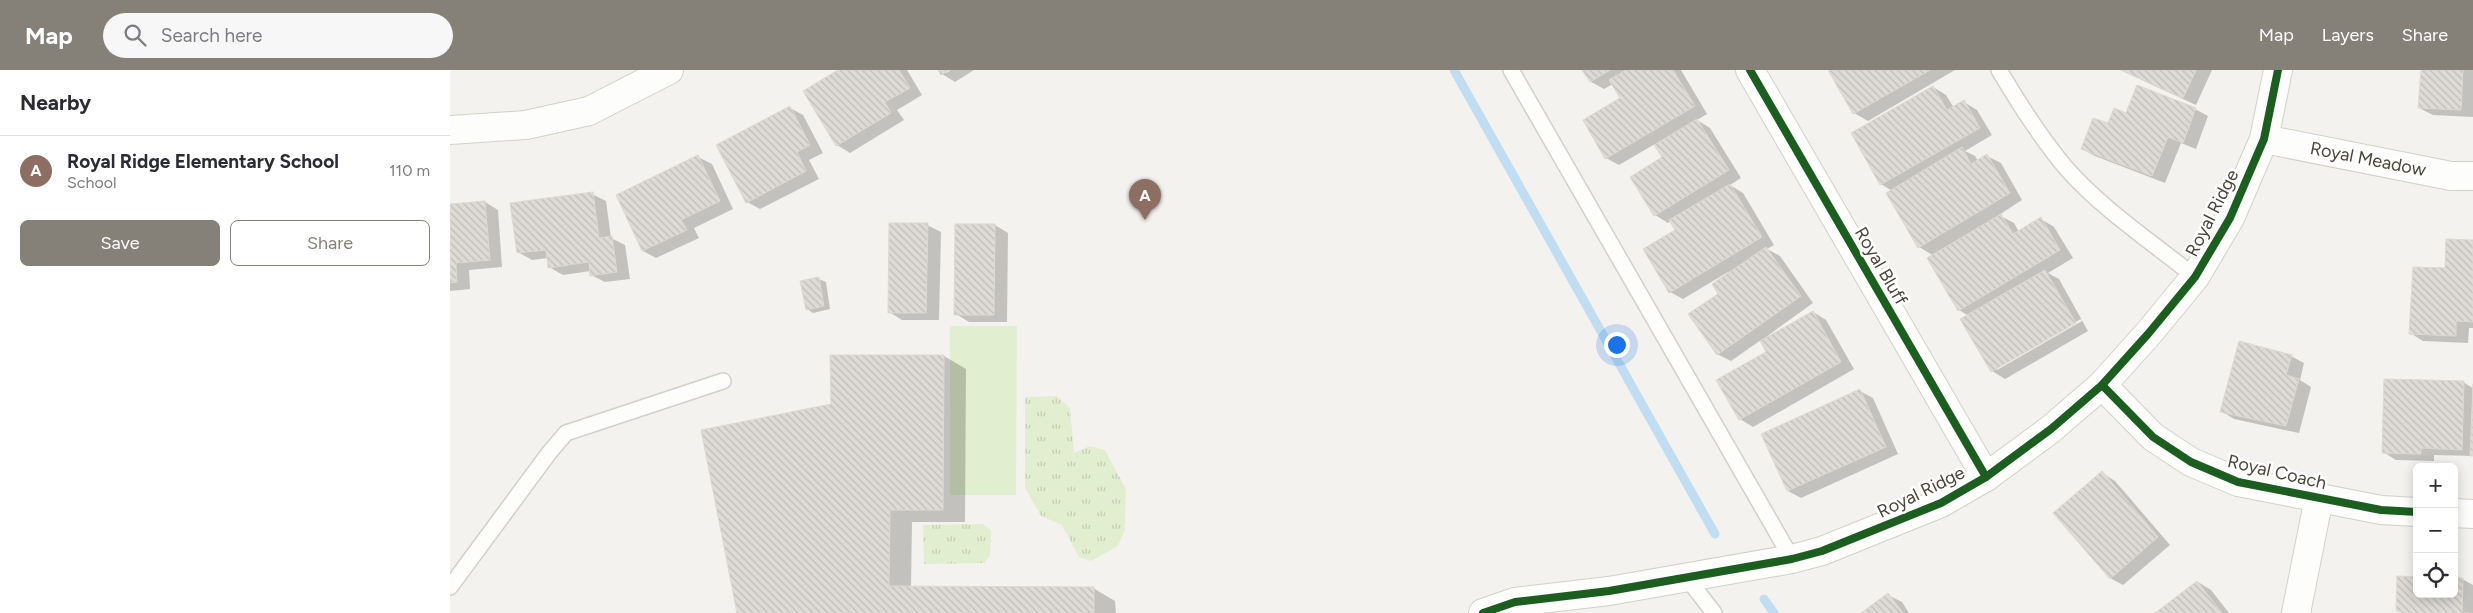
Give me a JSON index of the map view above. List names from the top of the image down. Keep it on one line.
{"streets":{"street":["Royal Meadow","Royal Ridge","Royal Bluff","Royal Coach"]},"crossings":[["Royal Meadow","Royal Ridge"],["Royal Ridge","Royal Bluff"],["Royal Ridge","Royal Coach"]],"page":{"header":"Map","search":"Search here","nav":["Map","Layers","Share"],"heading":"Nearby","list":[{"mark":"A","name":"Royal Ridge Elementary School","note":"School","value":"110 m"}],"pins":"A","buttons":["Save","Share"],"map_buttons":["+","−"]}}
